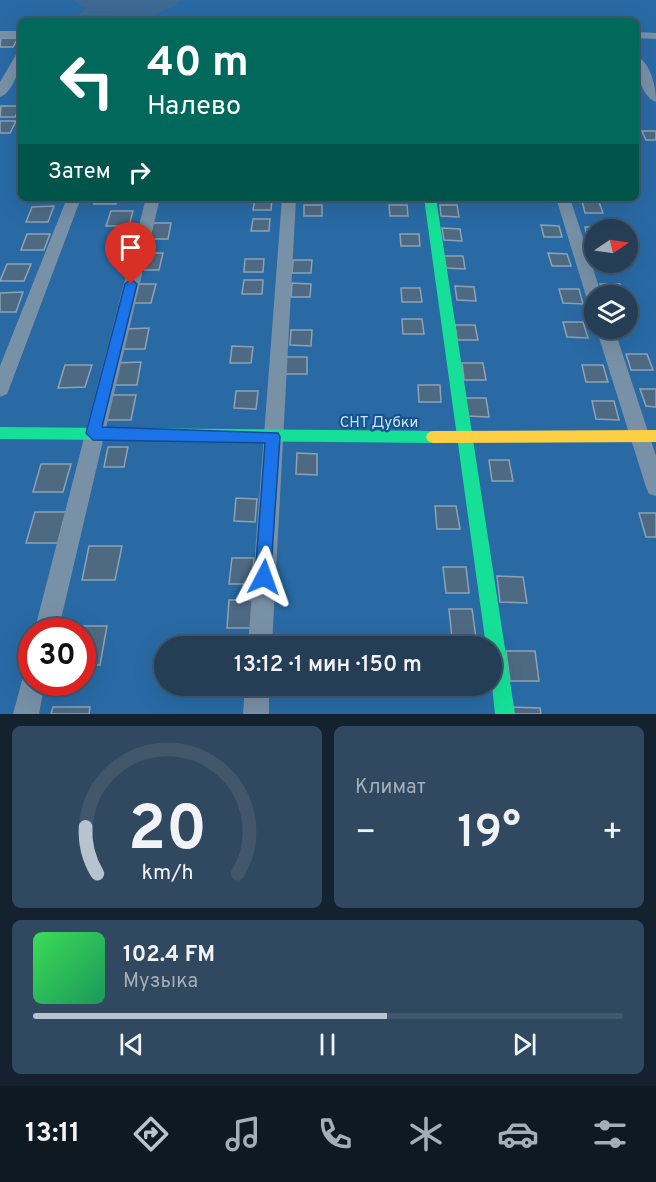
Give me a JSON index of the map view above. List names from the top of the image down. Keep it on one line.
{"parks":["СНТ Дубки"],"north":"right","page":{"turn":["40 m","Налево"],"then":"Затем","limit":"30","trip":"13:12 · 1 мин · 150 m","tile":"Климат","heat":["−","19°","+"],"song":["102.4 FM","Музыка"],"tabs":"13:11","gauge":["20","km/h"]}}
